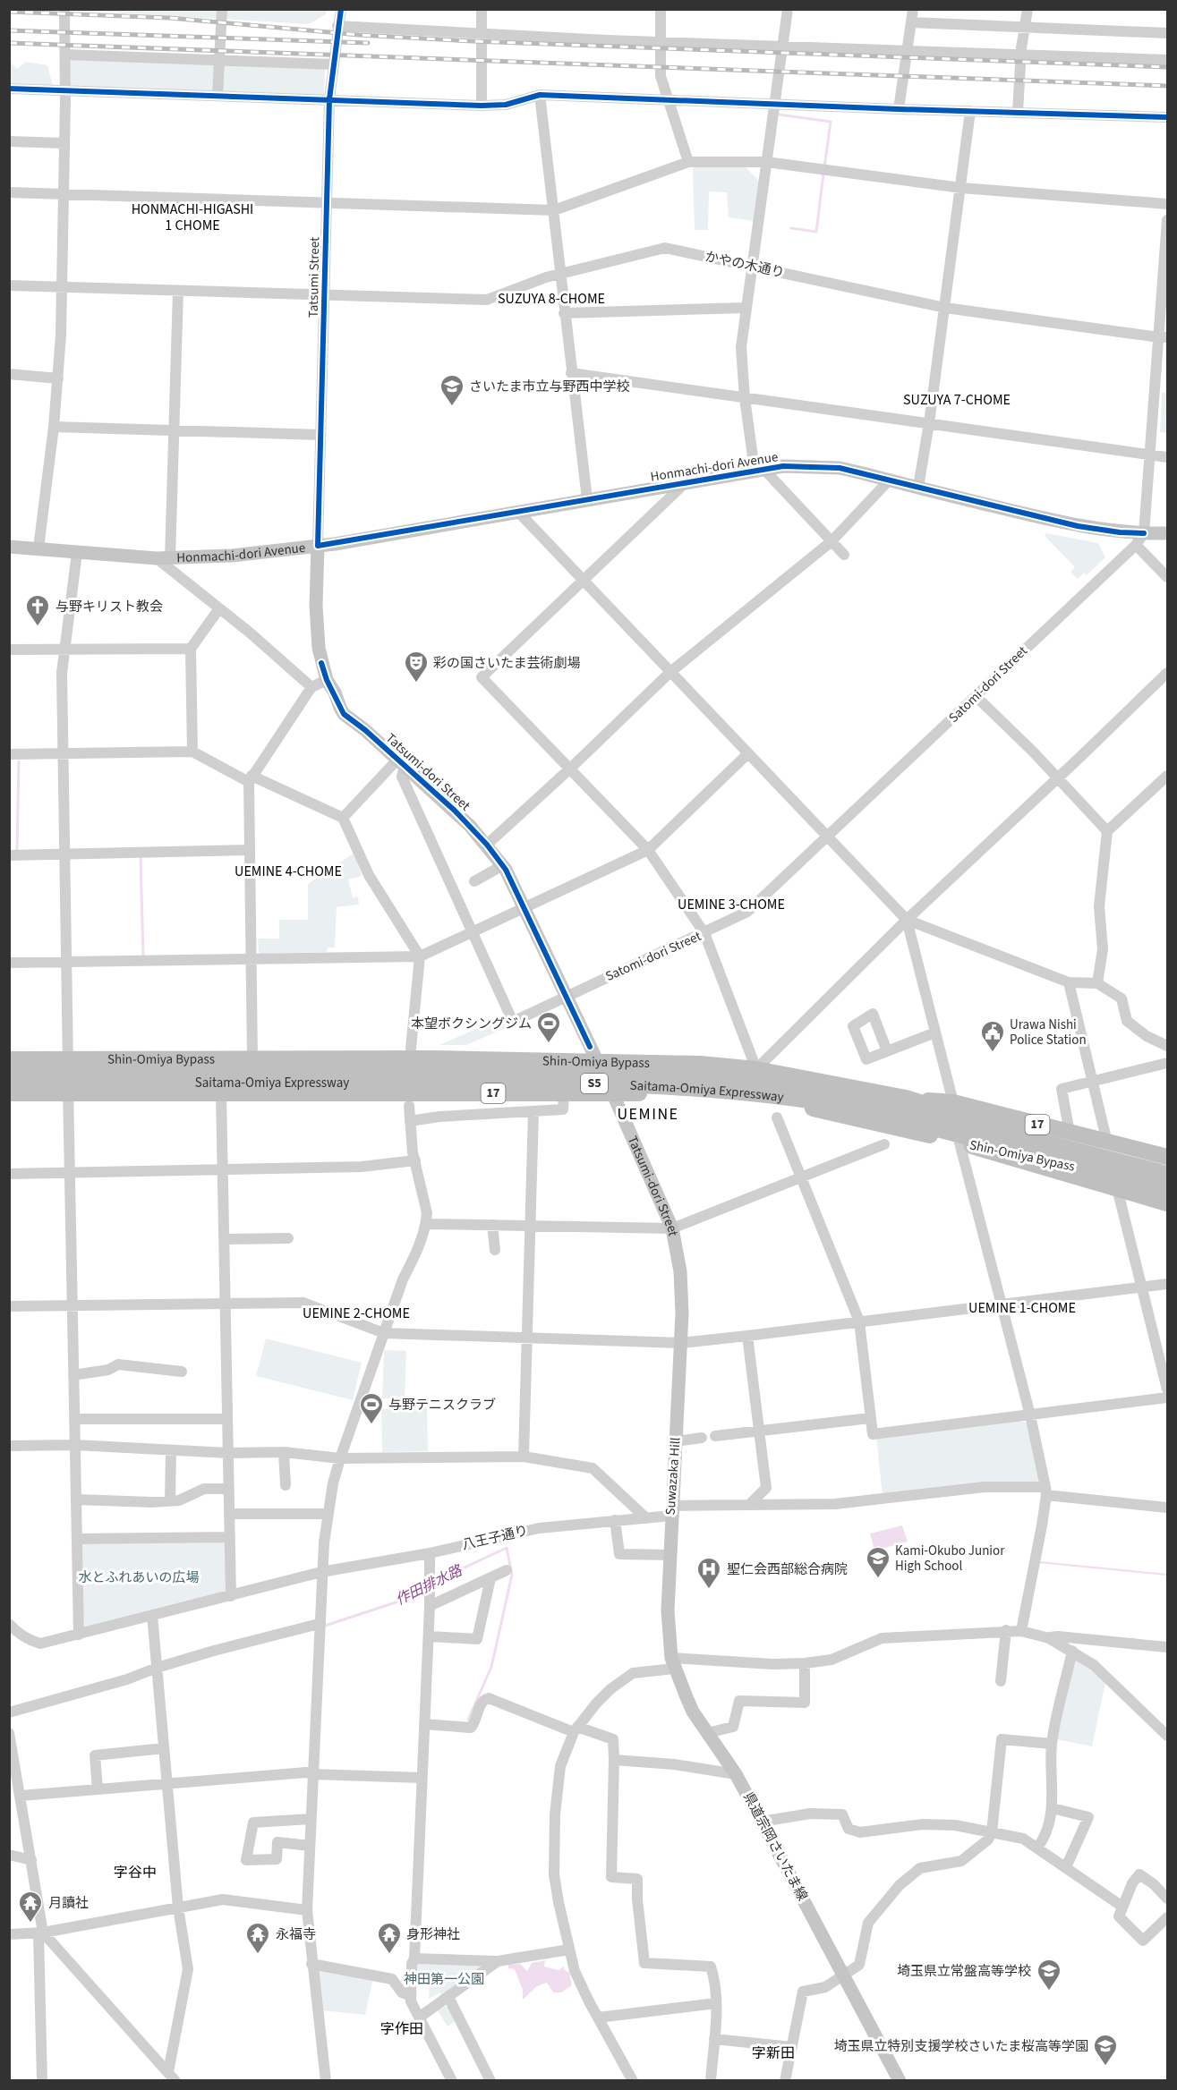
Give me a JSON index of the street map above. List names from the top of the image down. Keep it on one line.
{"streets":{"highway":["Shin-Omiya Bypass","Saitama-Omiya Expressway","S5","17"],"main road":["Honmachi-dori Avenue","Tatsumi-dori Street","Suwazaka Hill","県道宗岡さいたま線"],"street":["かやの木通り","Tatsumi Street","Satomi-dori Street","八王子通り"]},"crossings":[["かやの木通り","Tatsumi Street"],["Tatsumi Street","Honmachi-dori Avenue"],["Tatsumi Street","Tatsumi-dori Street"],["Honmachi-dori Avenue","Satomi-dori Street"],["Honmachi-dori Avenue","Tatsumi-dori Street"],["Satomi-dori Street","Tatsumi-dori Street"],["Tatsumi-dori Street","Shin-Omiya Bypass"],["Tatsumi-dori Street","Suwazaka Hill"],["Shin-Omiya Bypass","Saitama-Omiya Expressway"],["Shin-Omiya Bypass","17"],["Suwazaka Hill","八王子通り"],["Suwazaka Hill","県道宗岡さいたま線"]],"districts":["HONMACHI-HIGASHI 1 CHOME","SUZUYA 8-CHOME","SUZUYA 7-CHOME","UEMINE 4-CHOME","UEMINE 3-CHOME","UEMINE","UEMINE 1-CHOME","UEMINE 2-CHOME","字谷中","字作田","字新田"],"water":["作田排水路"],"parks":["水とふれあいの広場","神田第一公園"],"places":{"school or university":["さいたま市立与野西中学校","Kami-Okubo Junior High School","埼玉県立常盤高等学校","埼玉県立特別支援学校さいたま桜高等学園"],"church":["与野キリスト教会"],"theatre":["彩の国さいたま芸術劇場"],"sports":["本望ボクシングジム","与野テニスクラブ"],"public building":["Urawa Nishi Police Station"],"hospital":["聖仁会西部総合病院"],"temple":["月讀社","永福寺","身形神社"]}}
